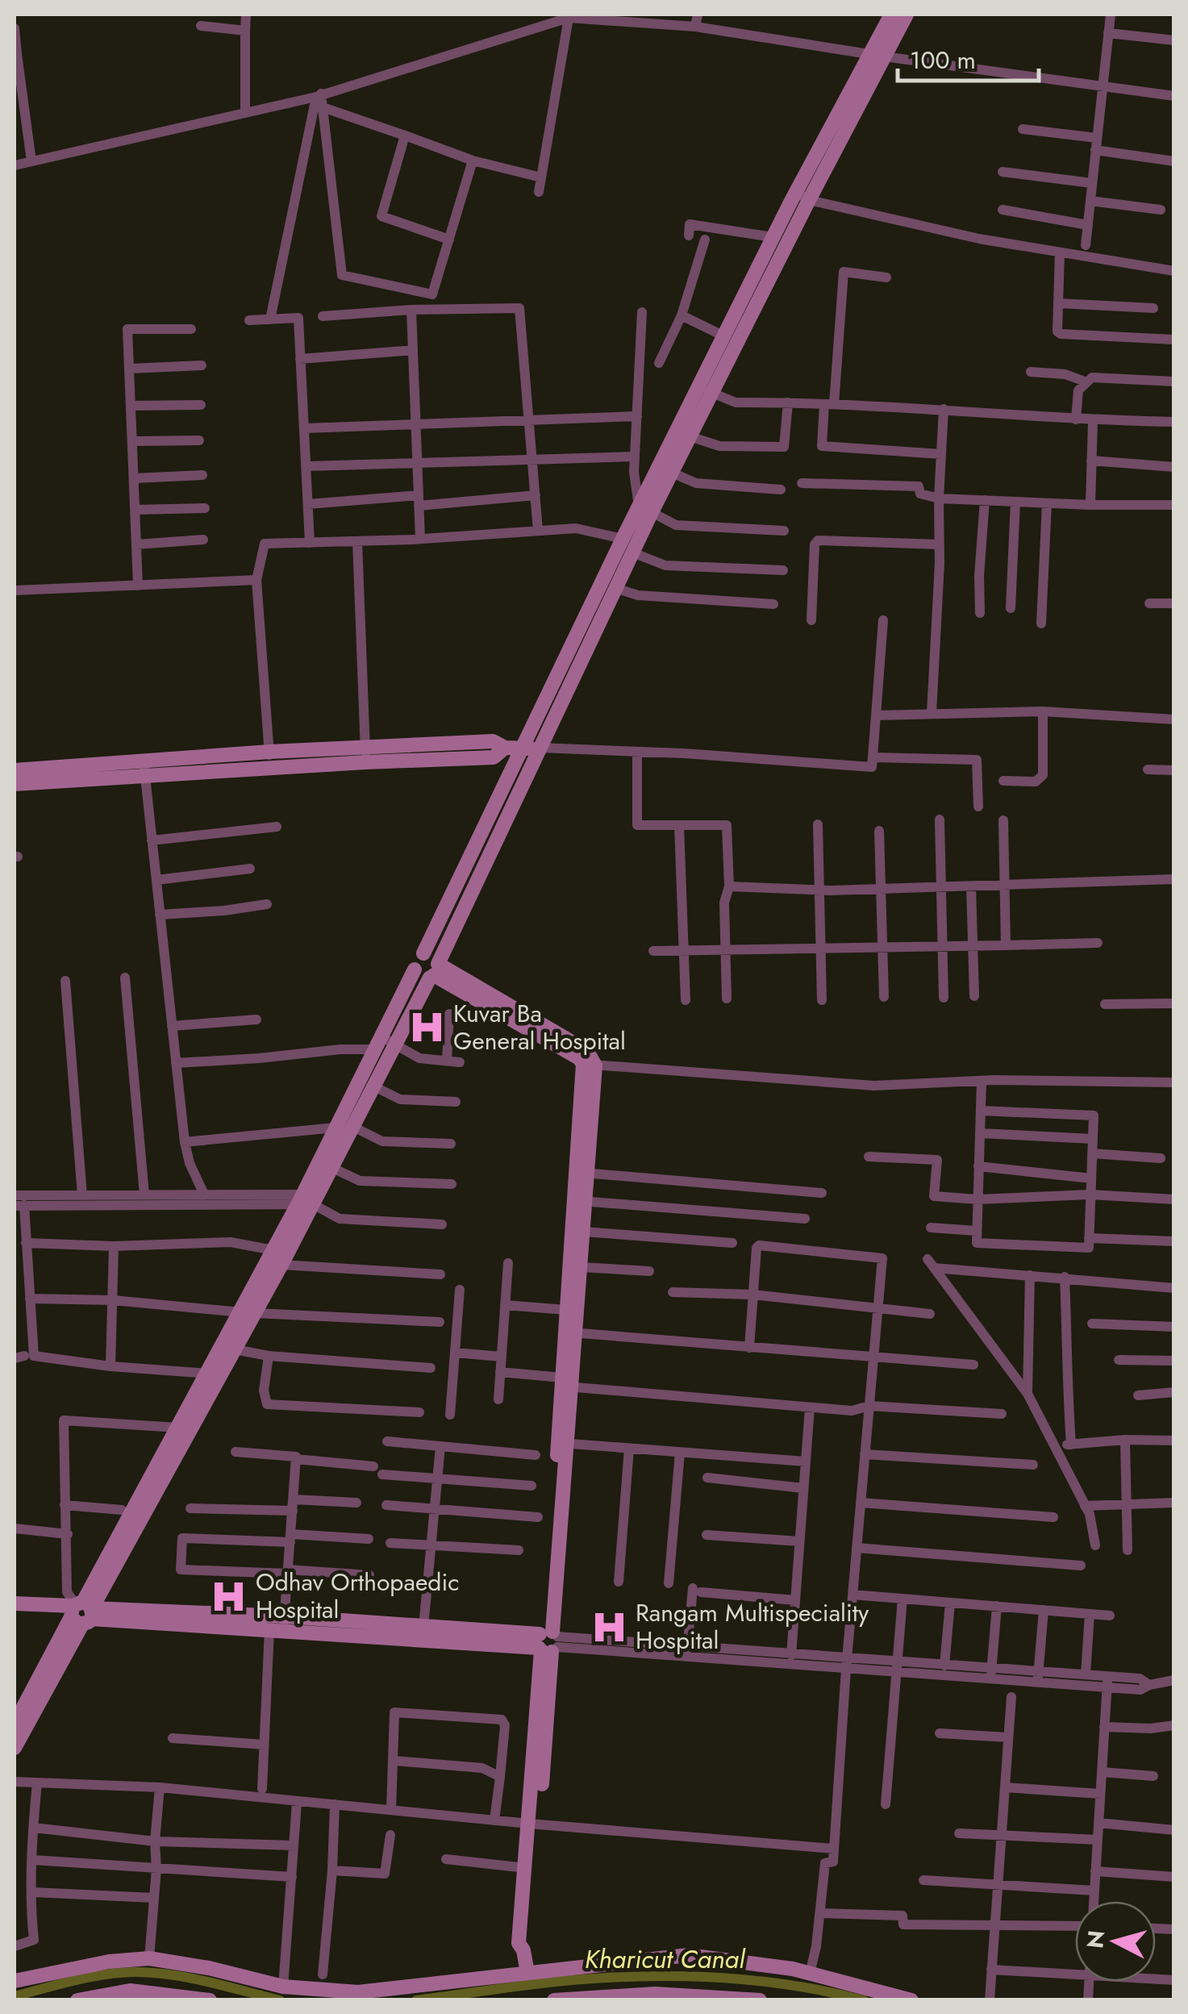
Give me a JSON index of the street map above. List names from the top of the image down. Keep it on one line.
{"water":["Kharicut Canal"],"places":{"hospital":["Kuvar Ba General Hospital","Odhav Orthopaedic Hospital","Rangam Multispeciality Hospital"]},"scale_bar":"100 m","north":"left"}
